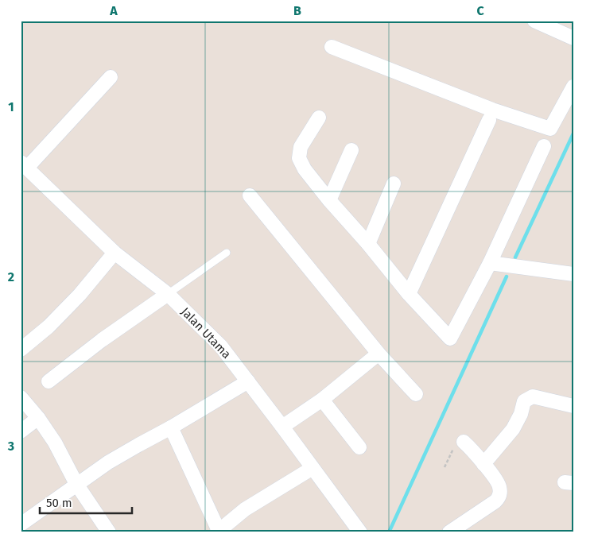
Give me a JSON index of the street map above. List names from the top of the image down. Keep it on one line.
{"streets":{"street":["Jalan Utama"]},"scale_bar":"50 m","grid":{"columns":["A","B","C"],"rows":["1","2","3"]}}
